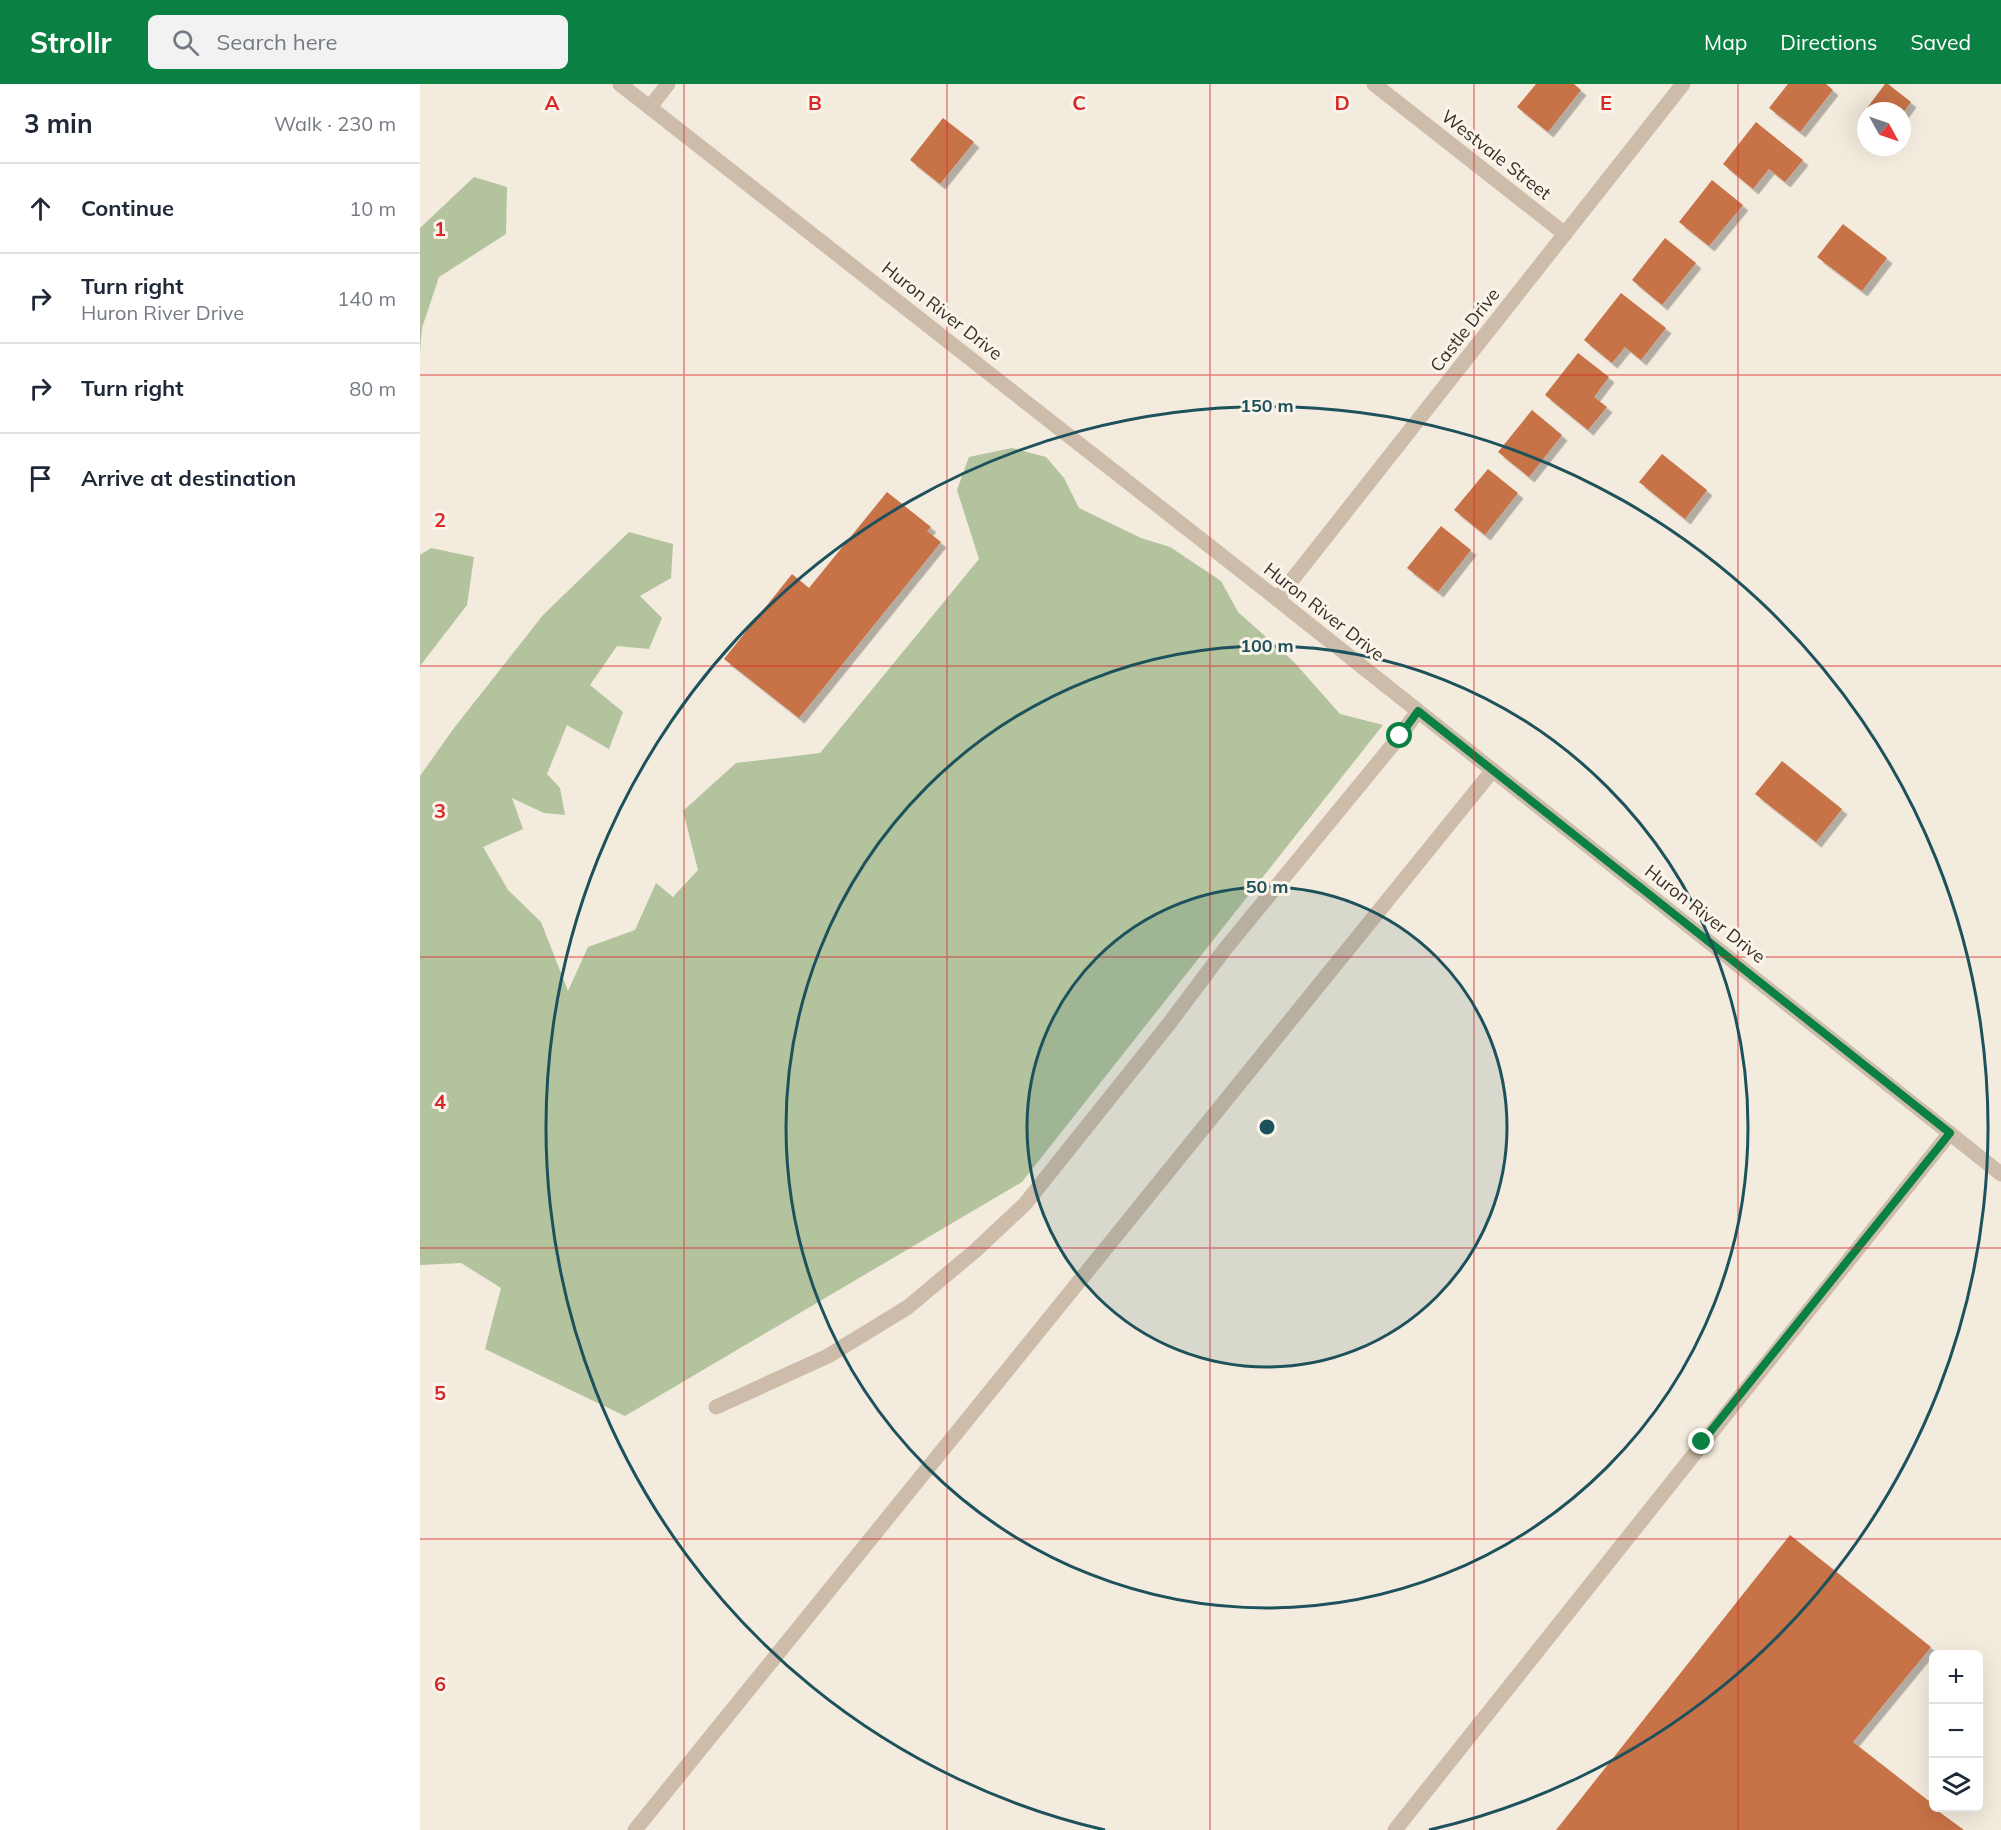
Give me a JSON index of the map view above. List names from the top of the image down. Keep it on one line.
{"streets":{"street":["Westvale Street","Huron River Drive","Castle Drive"]},"crossings":[["Westvale Street","Castle Drive"],["Huron River Drive","Castle Drive"]],"north":"bottom right","page":{"header":"Strollr","search":"Search here","nav":["Map","Directions","Saved"],"heading":["3 min","Walk · 230 m"],"list":[["Continue","10 m"],["Turn right","Huron River Drive","140 m"],["Turn right","80 m"],"Arrive at destination"],"map_buttons":["+","−"]},"grid":{"columns":["A","B","C","D","E"],"rows":["1","2","3","4","5","6"]},"rings":["150 m","100 m","50 m"]}
